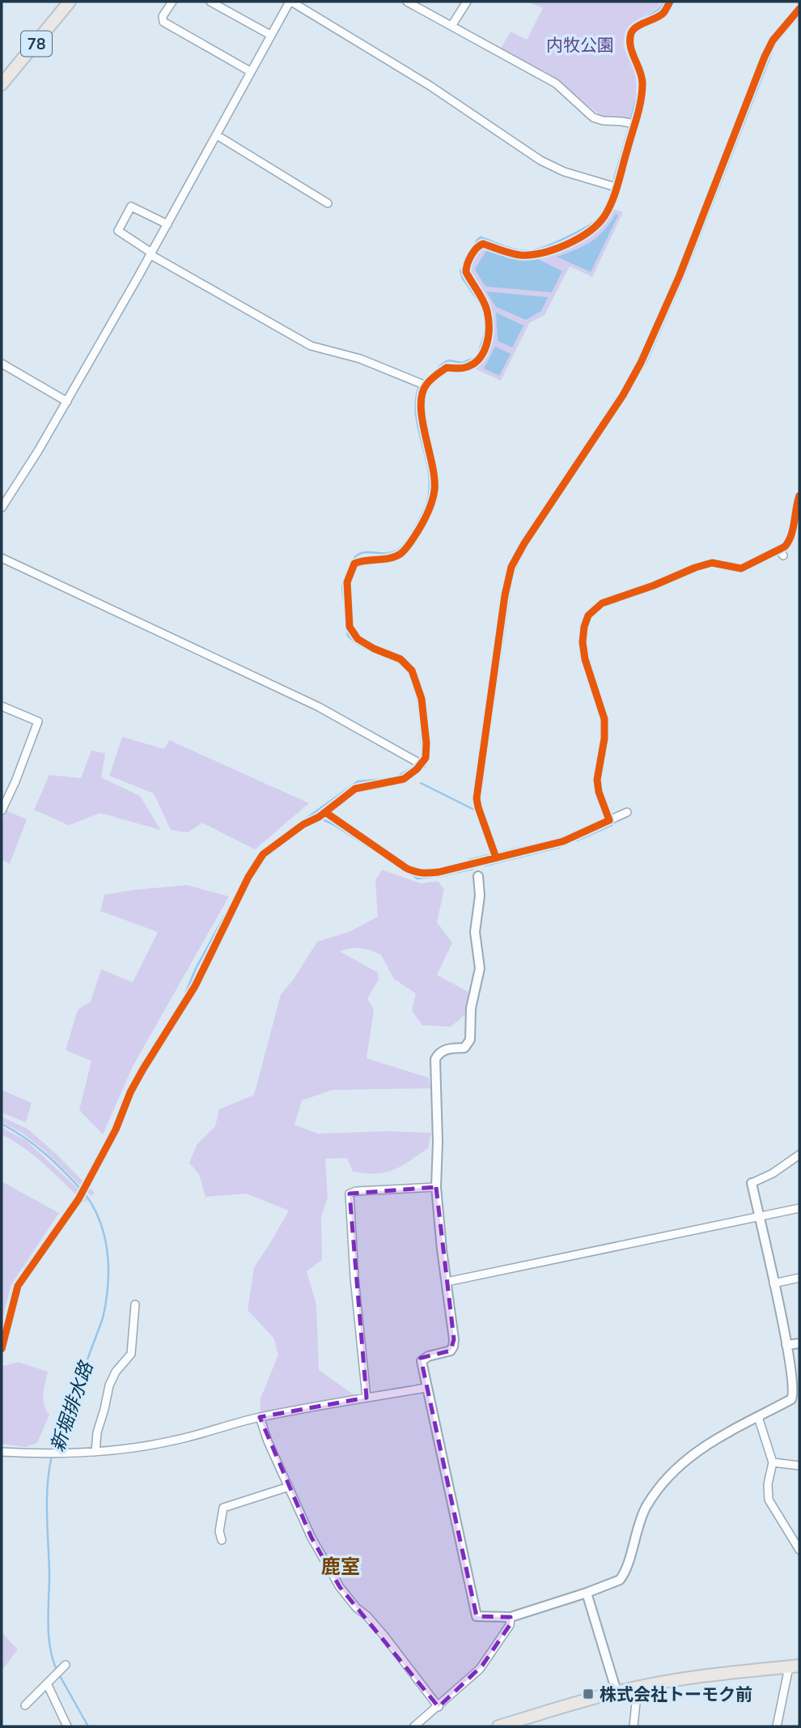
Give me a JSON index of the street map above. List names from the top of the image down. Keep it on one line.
{"streets":{"main road":["78"]},"districts":["鹿室"],"water":["新堀排水路"],"parks":["内牧公園"],"places":{"transit":["株式会社トーモク前"]}}
